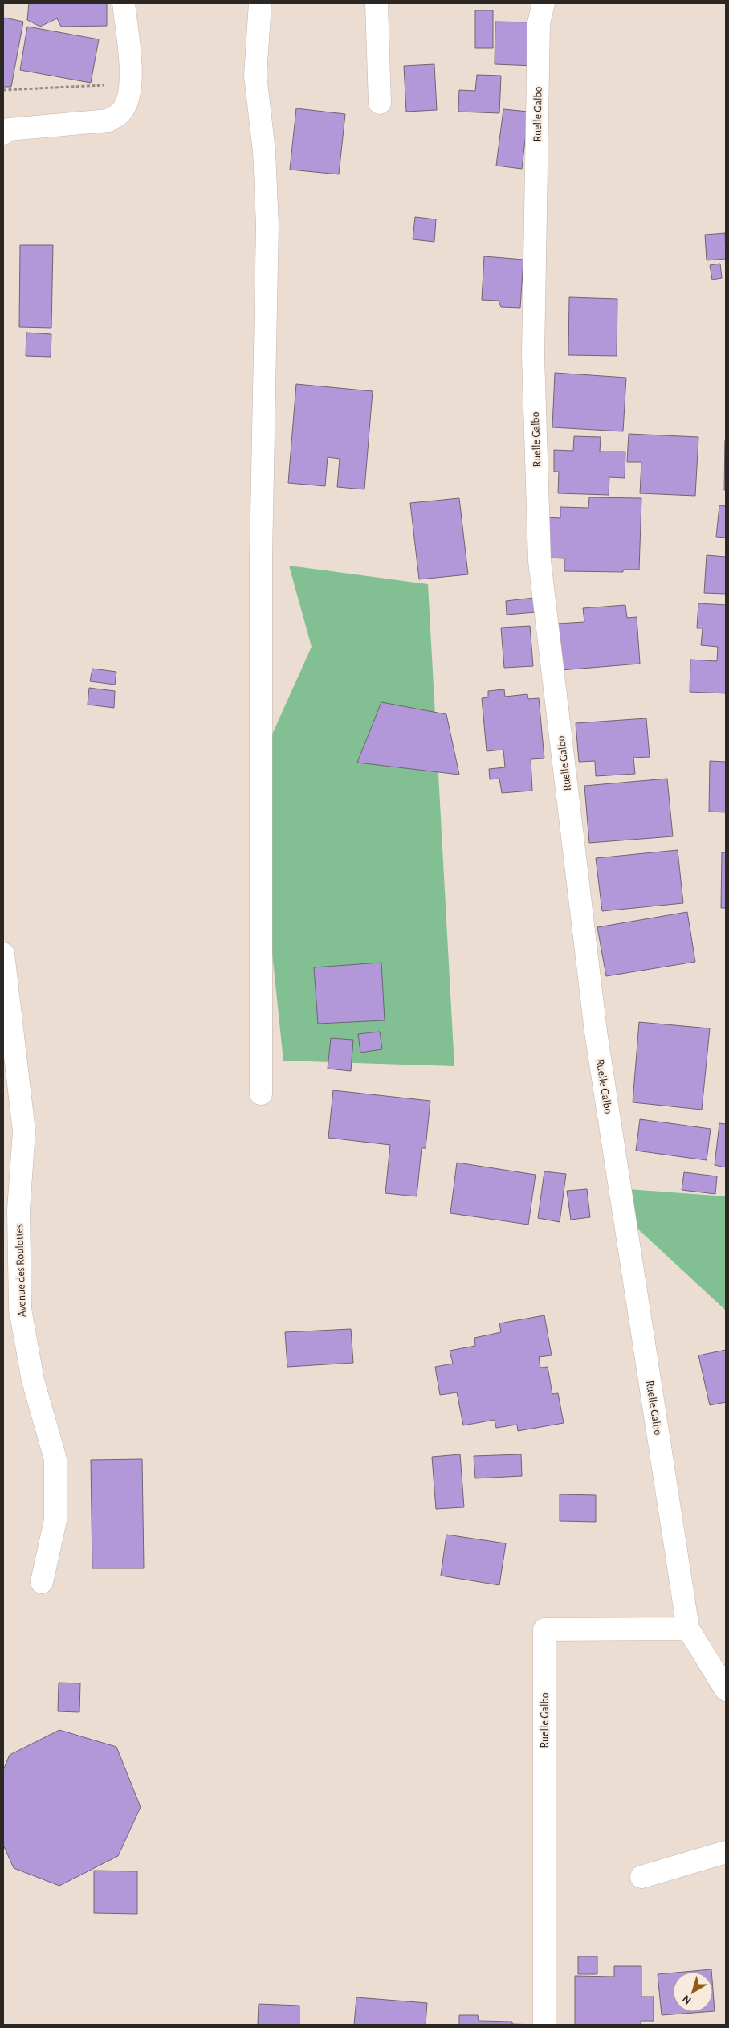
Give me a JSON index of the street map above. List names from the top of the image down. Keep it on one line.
{"streets":{"street":["Ruelle Galbo","Avenue des Roulottes"]},"north":"bottom left"}
